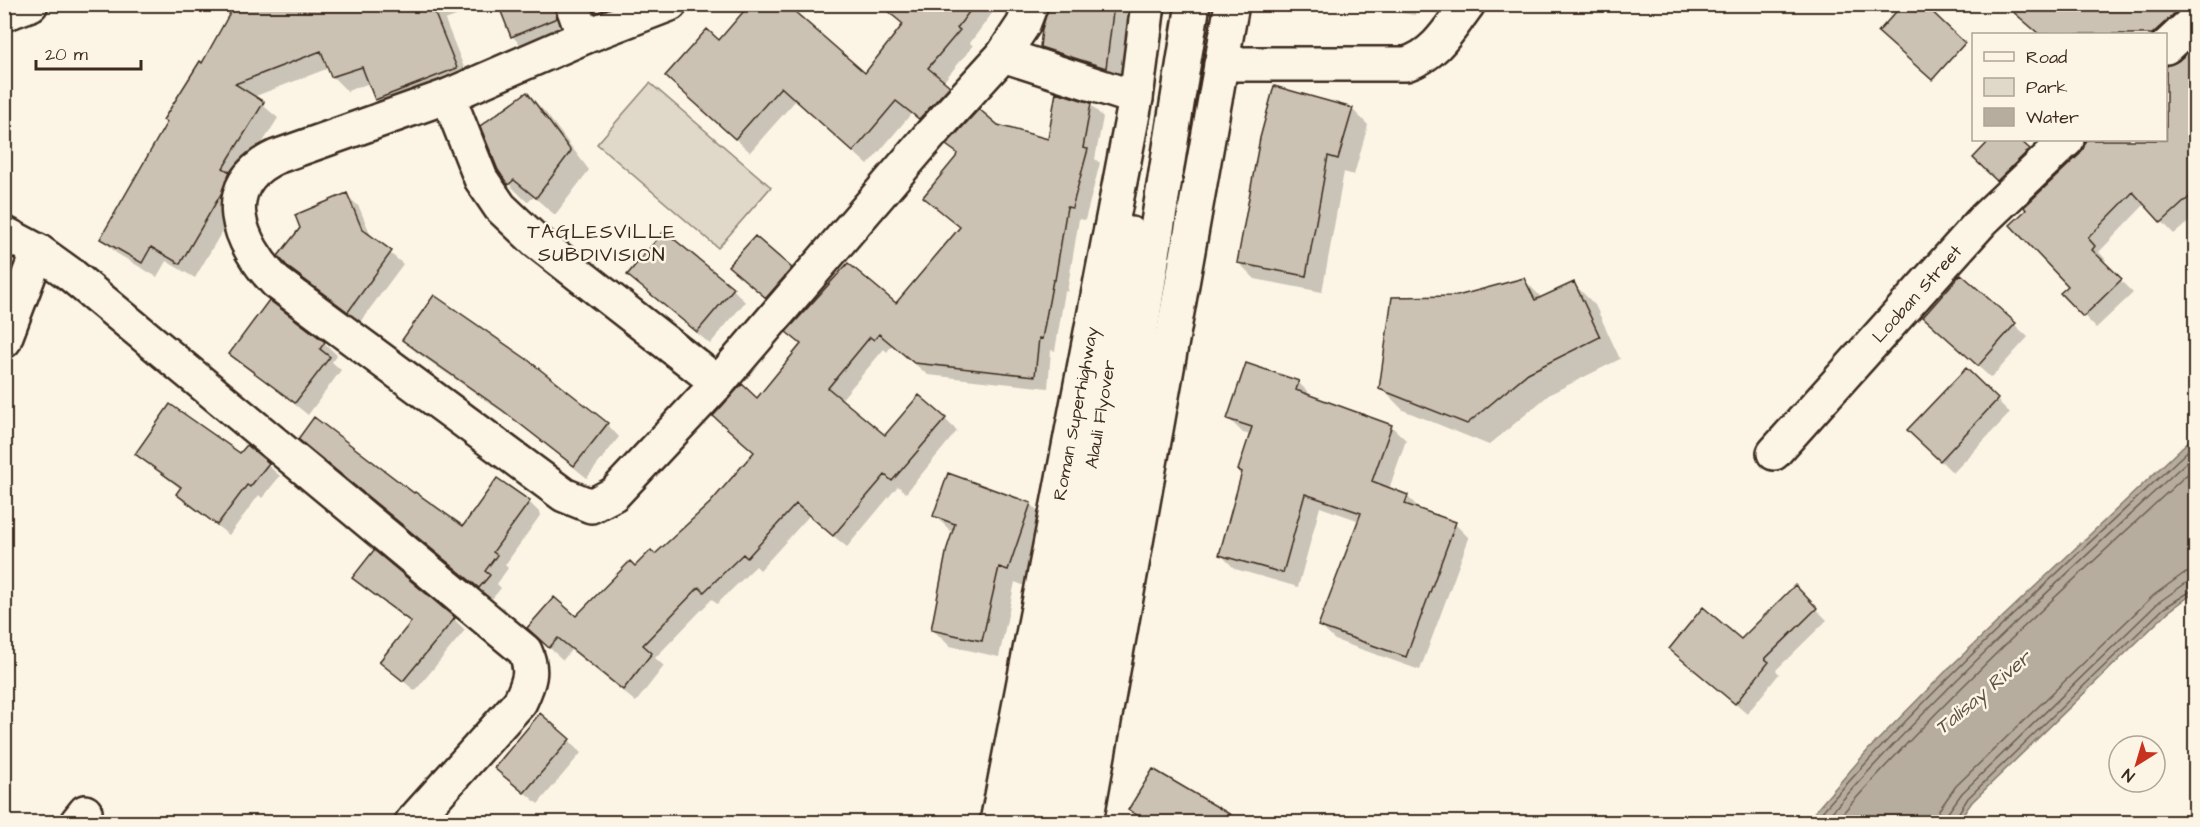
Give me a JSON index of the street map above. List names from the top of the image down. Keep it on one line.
{"streets":{"street":["Looban Street","Roman Superhighway","Alauli Flyover"]},"districts":["TAGLESVILLE SUBDIVISION"],"water":["Talisay River"],"legend":["Road","Park","Water"],"scale_bar":"20 m","north":"bottom left"}
